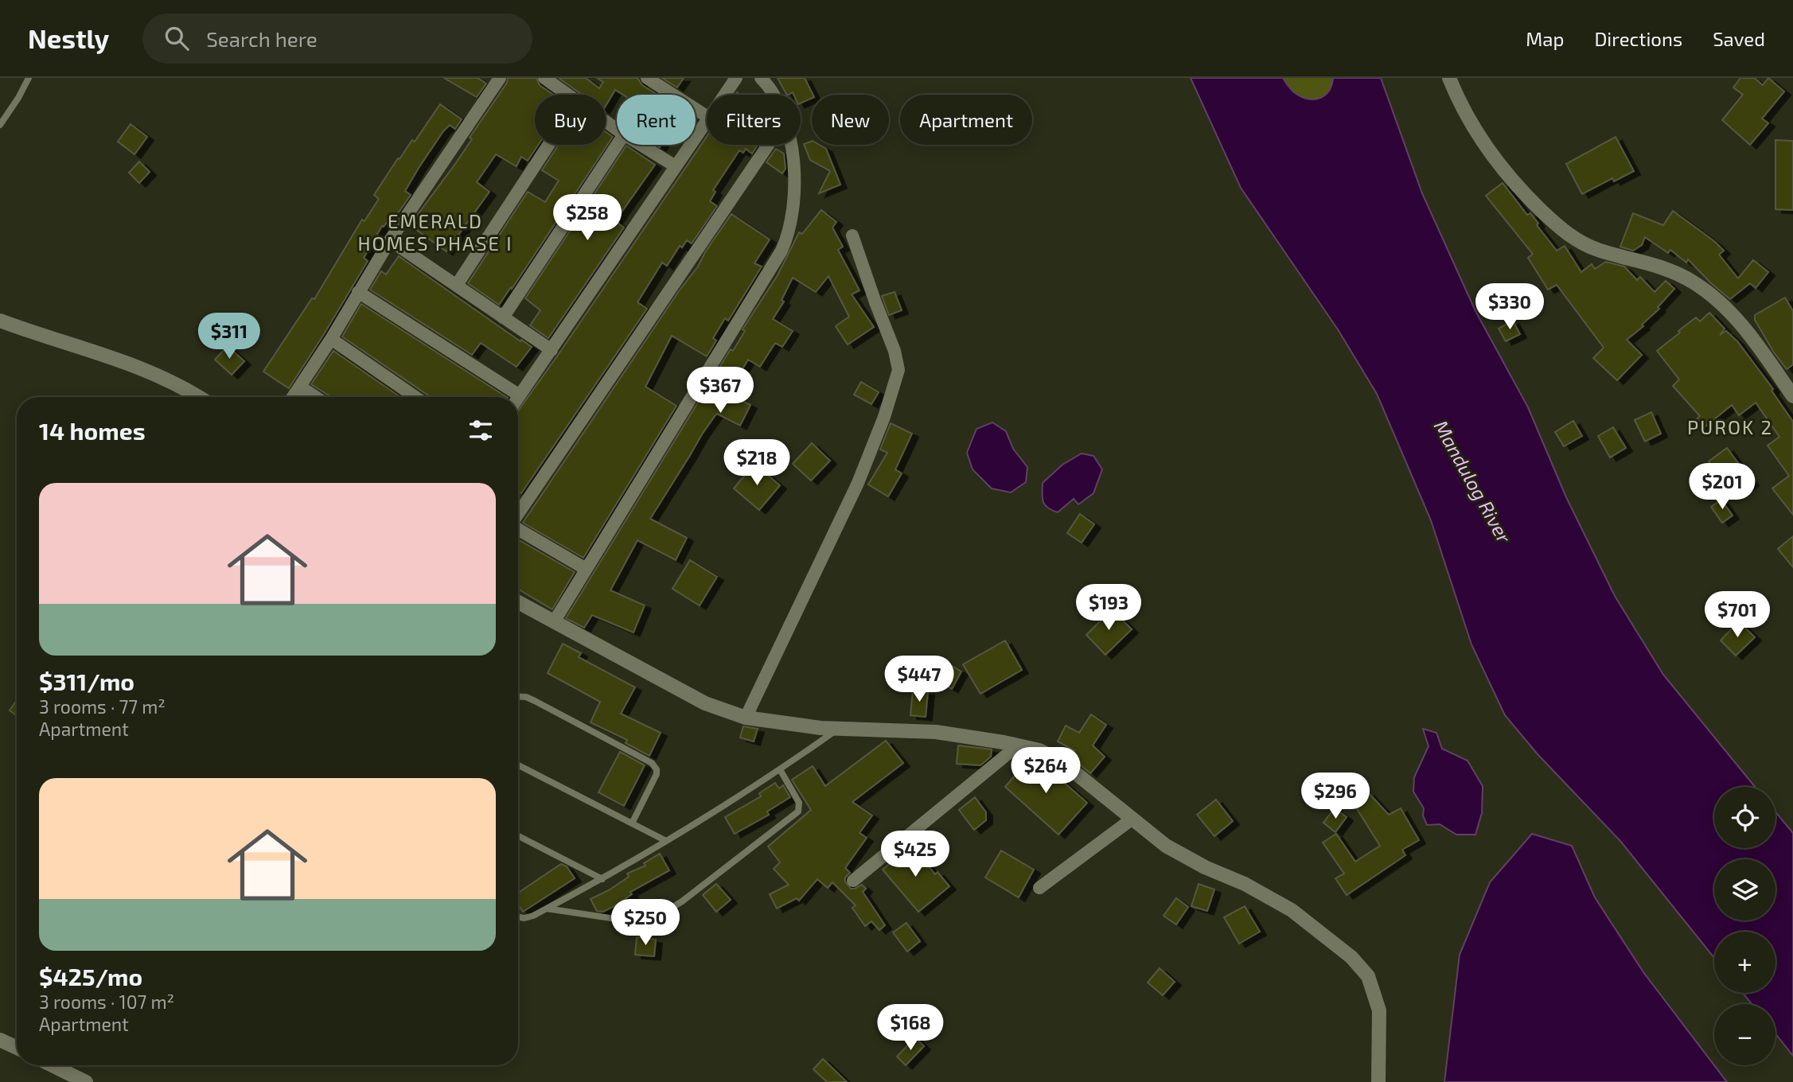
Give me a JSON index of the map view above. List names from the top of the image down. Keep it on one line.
{"districts":["EMERALD HOMES PHASE I","PUROK 2"],"water":["Mandulog River"],"page":{"header":"Nestly","search":"Search here","nav":["Map","Directions","Saved"],"chip":["Buy","Rent","Filters","New","Apartment"],"price":["$258","$330","$311","$367","$218","$201","$193","$701","$447","$264","$296","$425","$250","$168"],"heading":"14 homes","list":[{"name":"$311/mo","note":"3 rooms · 77 m² · Apartment"},{"name":"$425/mo","note":"3 rooms · 107 m² · Apartment"}],"map_buttons":["+","−"]}}
